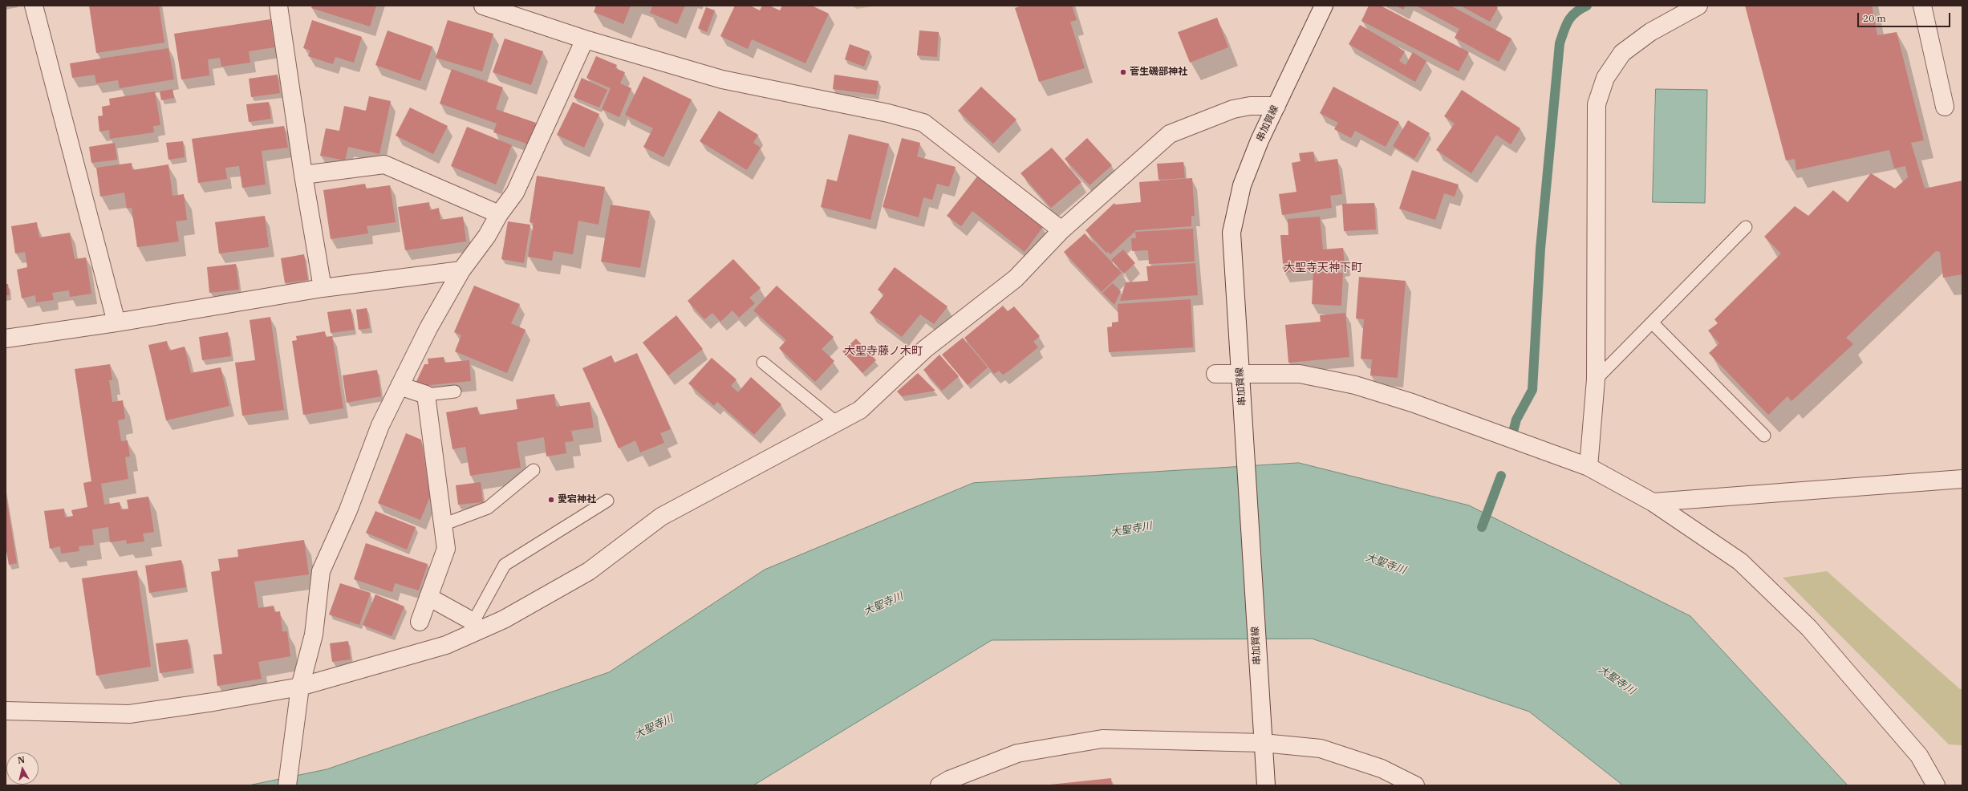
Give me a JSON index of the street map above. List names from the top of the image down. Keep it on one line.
{"streets":{"street":["串加賀線"]},"districts":["大聖寺天神下町","大聖寺藤ノ木町"],"water":["大聖寺川"],"places":["菅生磯部神社","愛宕神社"],"scale_bar":"20 m","north":"top"}
